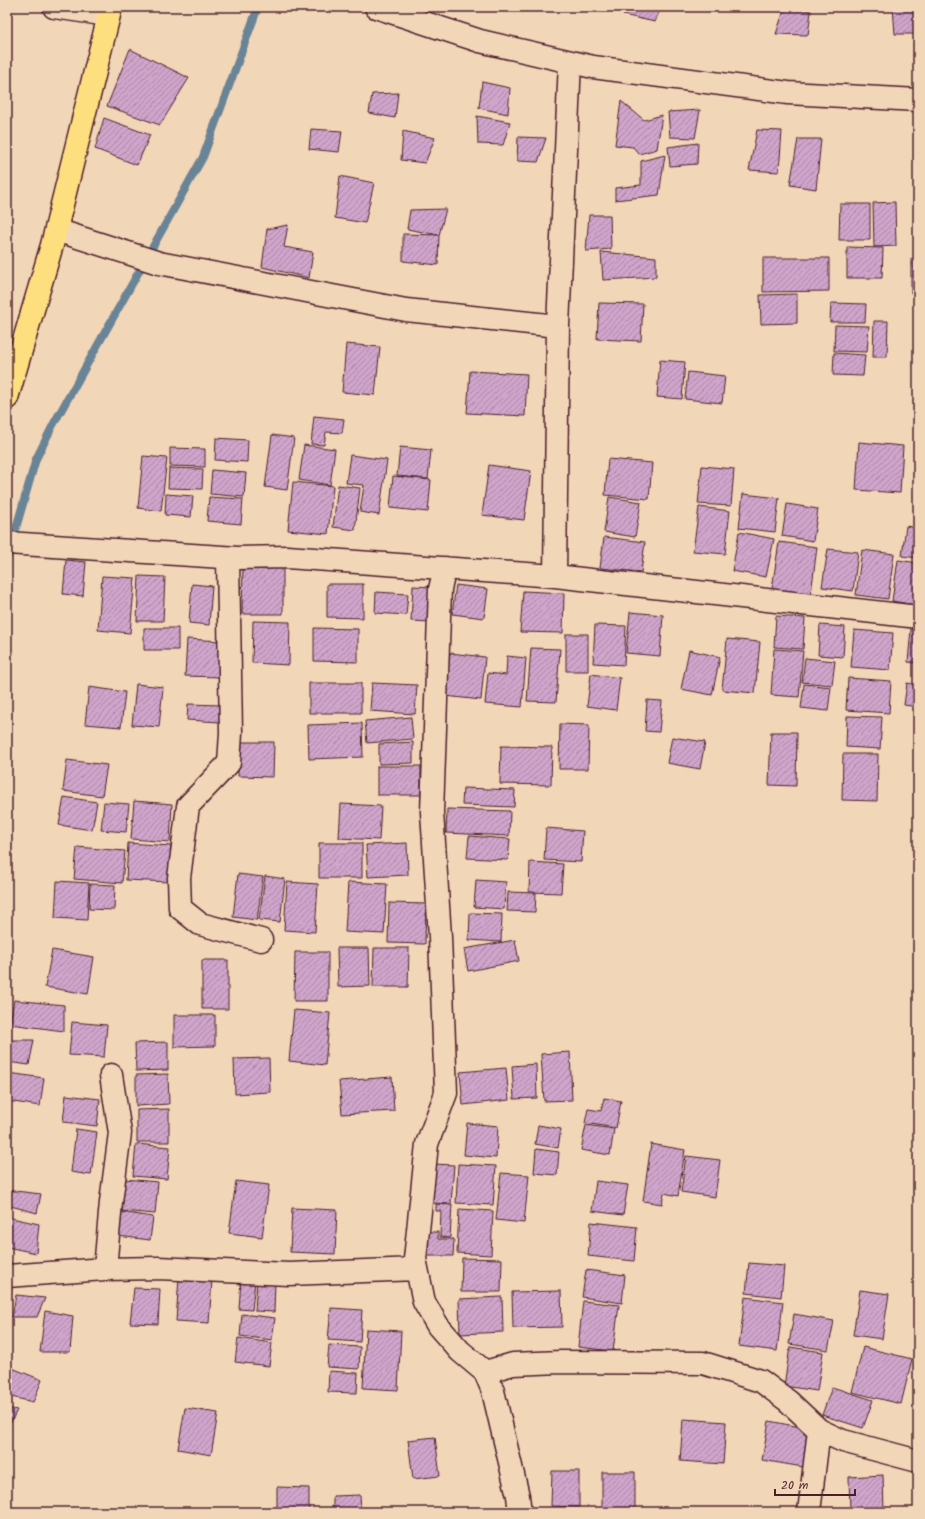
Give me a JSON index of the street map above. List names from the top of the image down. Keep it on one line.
{"scale_bar":"20 m"}
